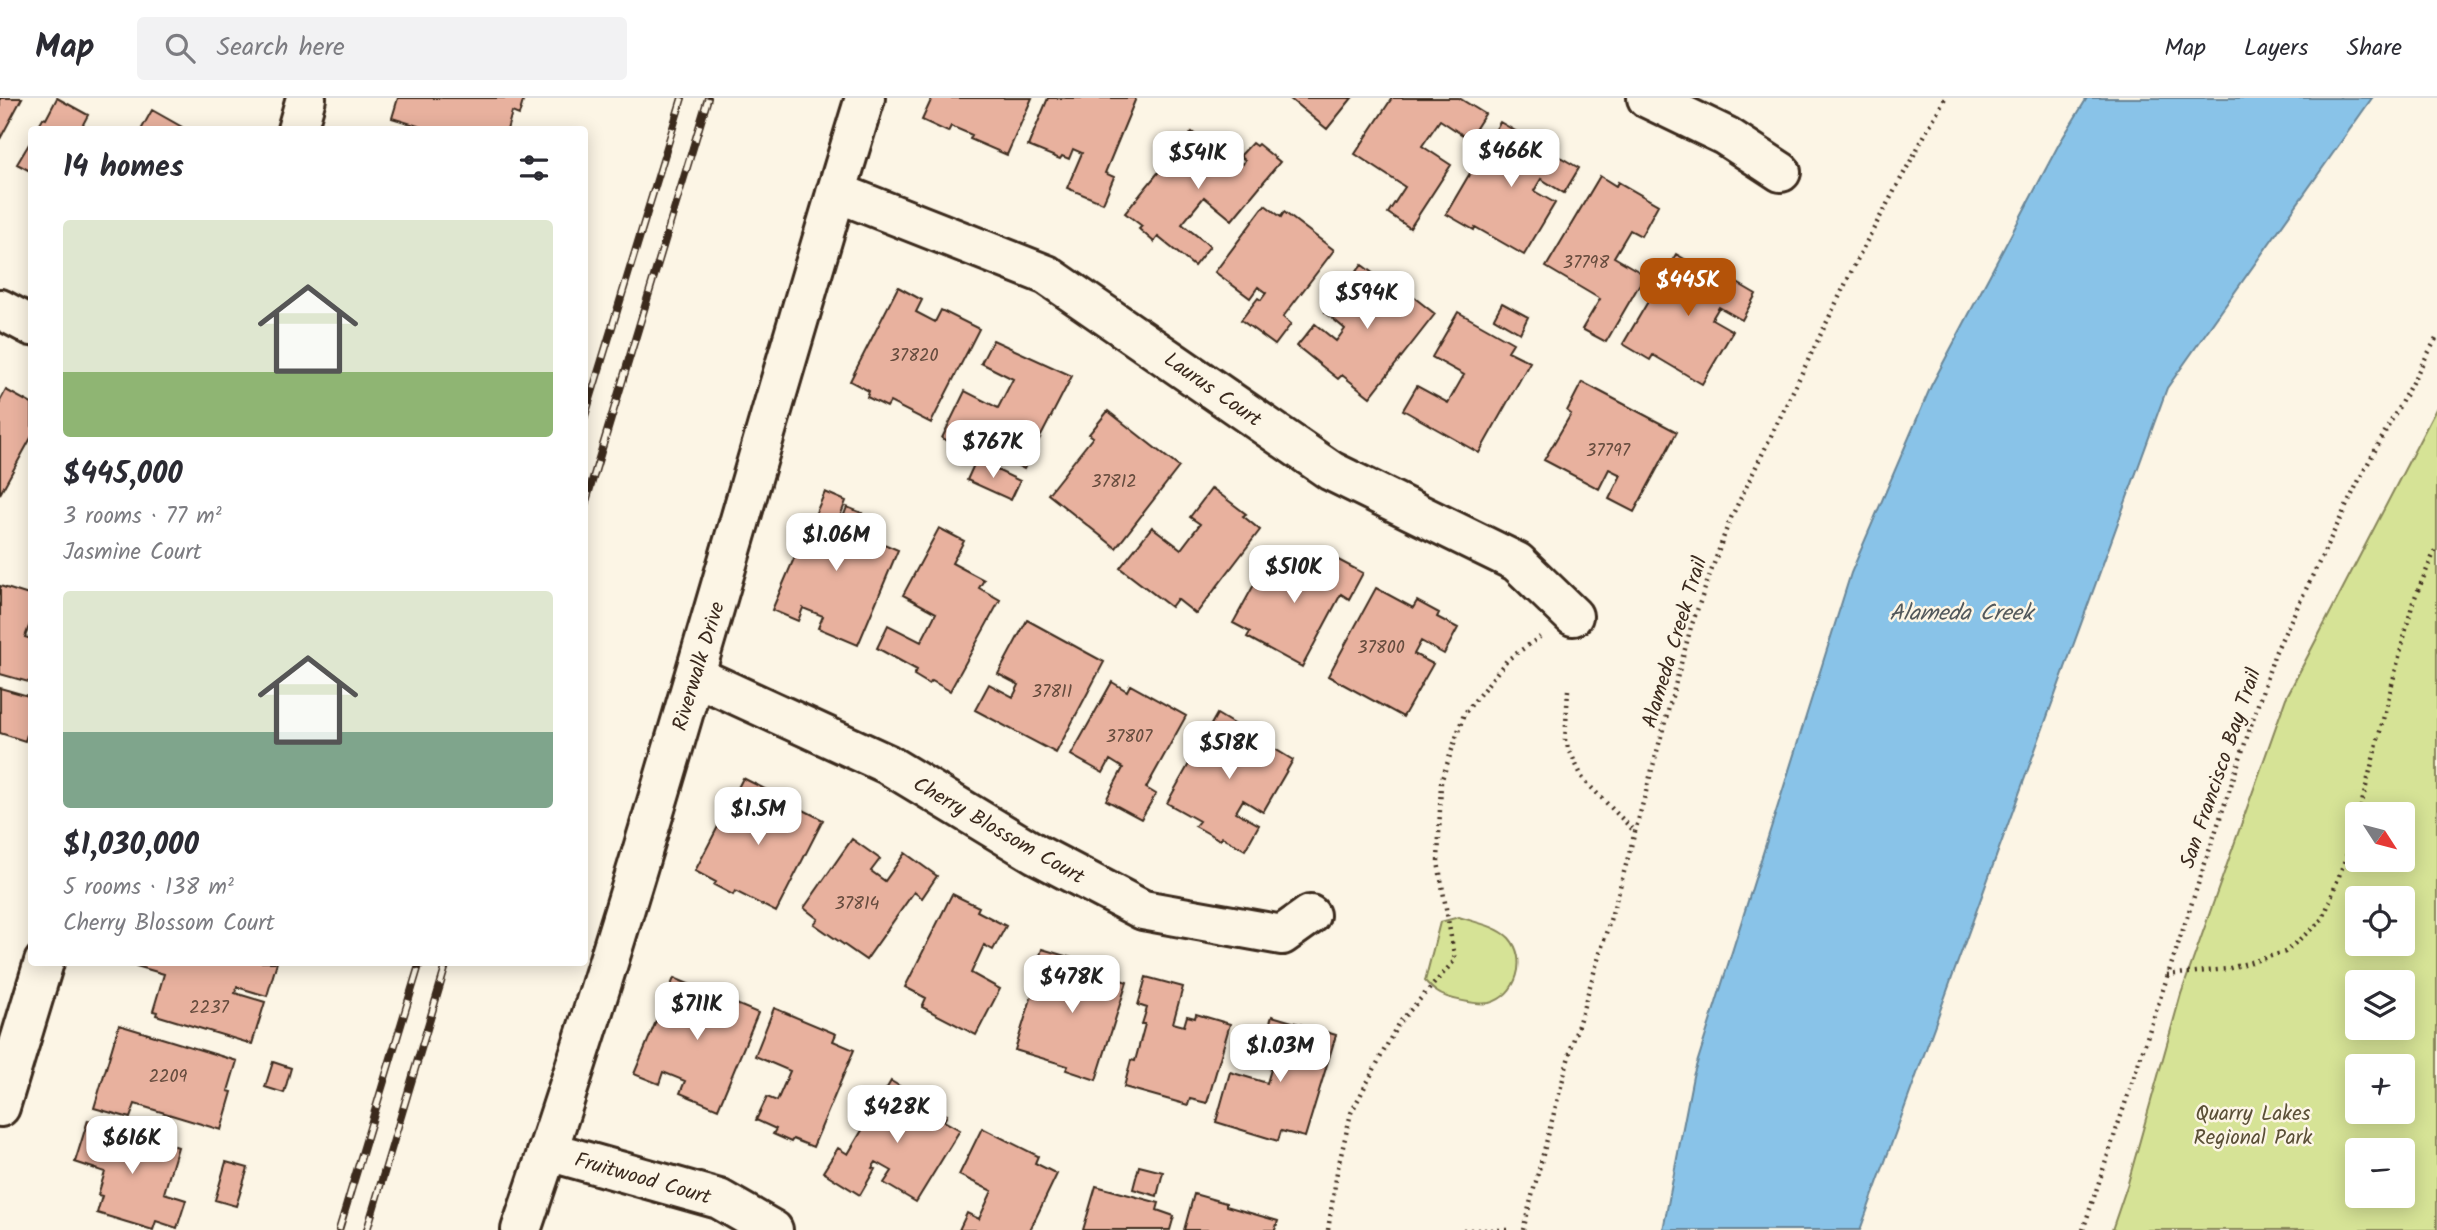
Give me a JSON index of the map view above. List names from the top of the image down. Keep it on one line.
{"streets":{"street":["Laurus Court","Riverwalk Drive","Cherry Blossom Court","Fruitwood Court"],"path":["Alameda Creek Trail","San Francisco Bay Trail"]},"crossings":[["Laurus Court","Riverwalk Drive"],["Riverwalk Drive","Cherry Blossom Court"],["Riverwalk Drive","Fruitwood Court"]],"water":["Alameda Creek"],"parks":["Quarry Lakes Regional Park"],"house_numbers":["37798","37820","37797","37812","37800","37811","37807","37814","2237","2209"],"north":"bottom right","page":{"header":"Map","search":"Search here","nav":["Map","Layers","Share"],"heading":"14 homes","price":["$466K","$541K","$445K","$594K","$767K","$1.06M","$510K","$518K","$1.5M","$478K","$711K","$1.03M","$428K","$616K"],"list":[{"name":"$445,000","note":"3 rooms · 77 m² · Jasmine Court"},{"name":"$1,030,000","note":"5 rooms · 138 m² · Cherry Blossom Court"}],"map_buttons":["+","−"]}}
